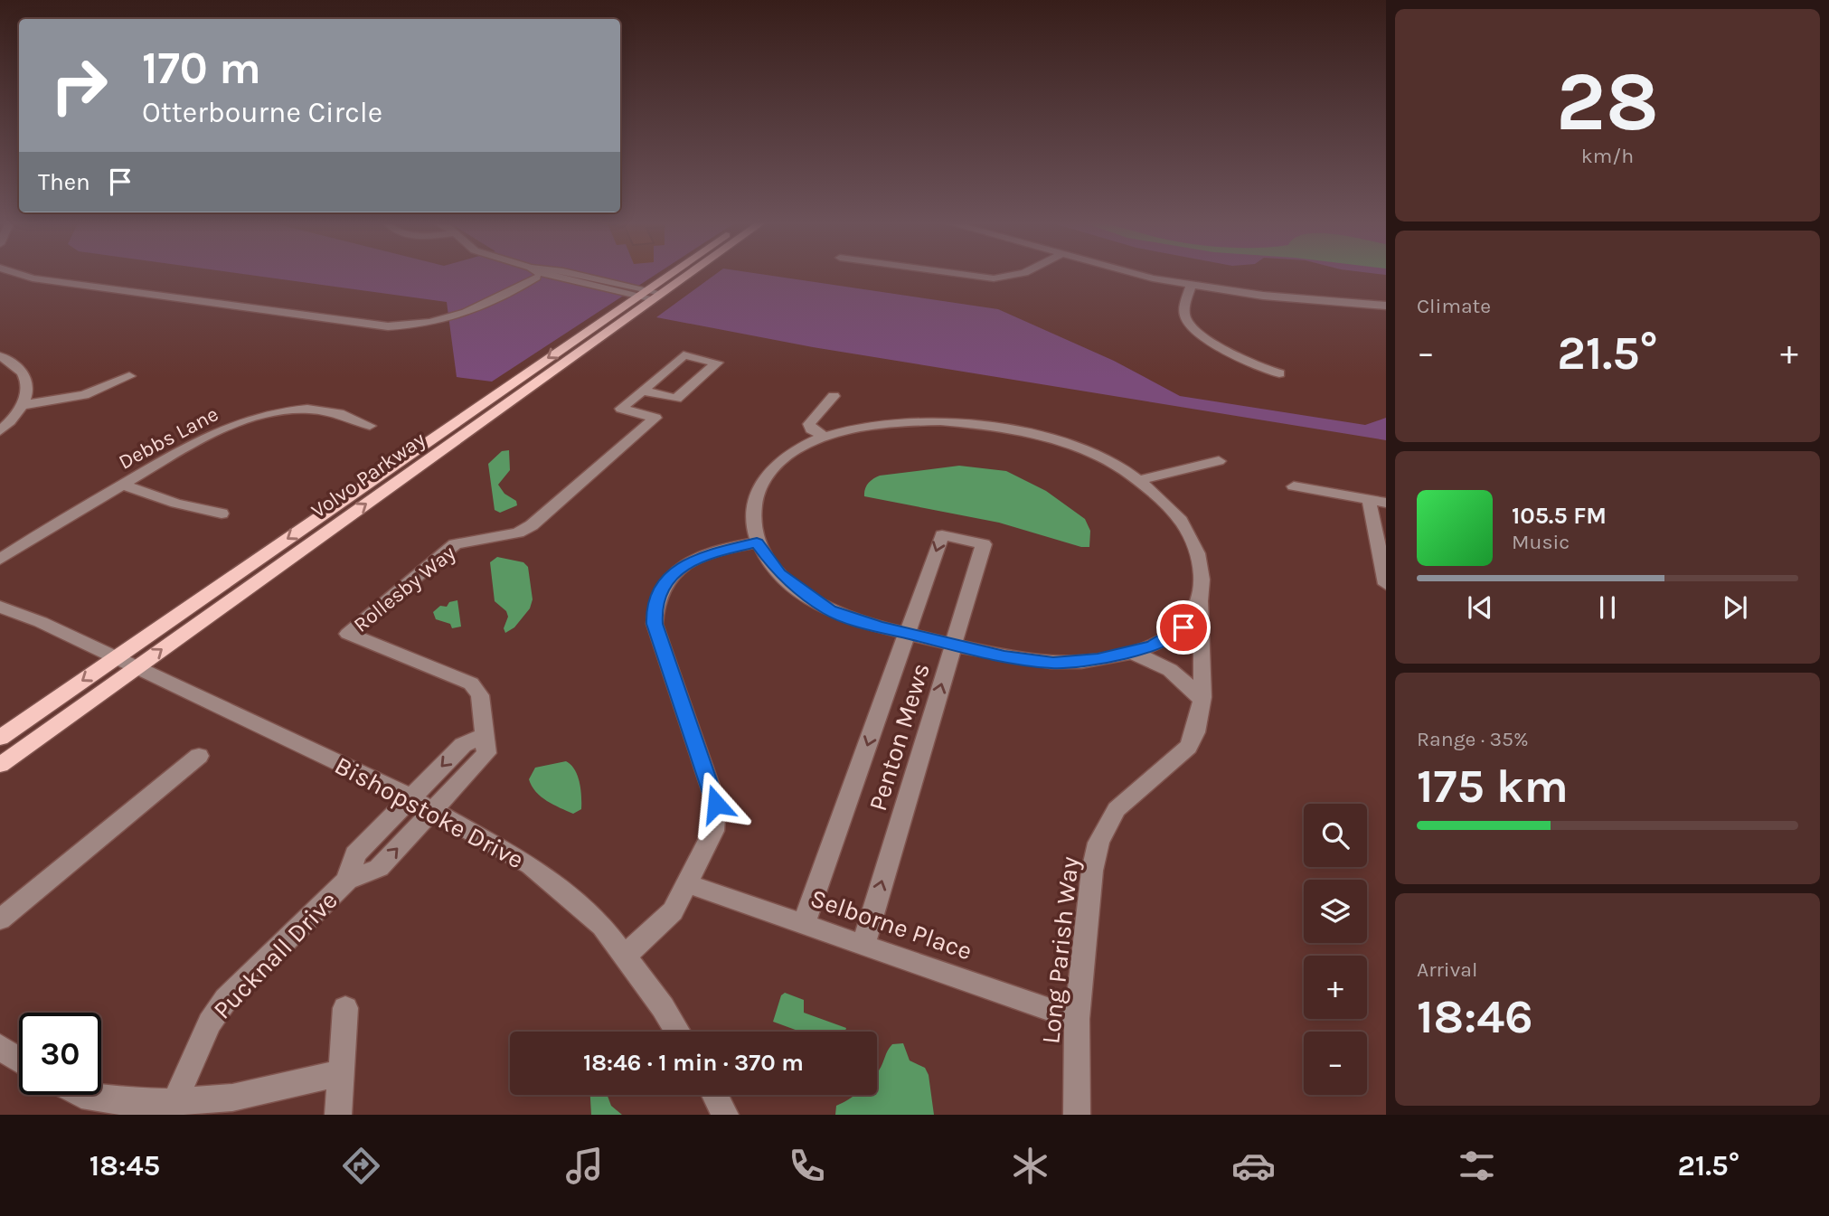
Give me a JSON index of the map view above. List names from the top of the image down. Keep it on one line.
{"streets":{"main road":["Volvo Parkway"],"street":["Debbs Lane","Rollesby Way","Penton Mews","Bishopstoke Drive","Selborne Place","Long Parish Way","Pucknall Drive"]},"crossings":[["Volvo Parkway","Bishopstoke Drive"],["Rollesby Way","Bishopstoke Drive"],["Rollesby Way","Pucknall Drive"],["Penton Mews","Selborne Place"],["Bishopstoke Drive","Pucknall Drive"],["Selborne Place","Long Parish Way"]],"page":{"tile":[["28","km/h"],"Climate",["Range · 35%","175 km"],["Arrival","18:46"]],"turn":["170 m","Otterbourne Circle"],"then":"Then","heat":["−","21.5°","+"],"song":["105.5 FM","Music"],"map_buttons":["+","−"],"limit":"30","trip":"18:46 · 1 min · 370 m","tabs":["18:45","21.5°"]}}
